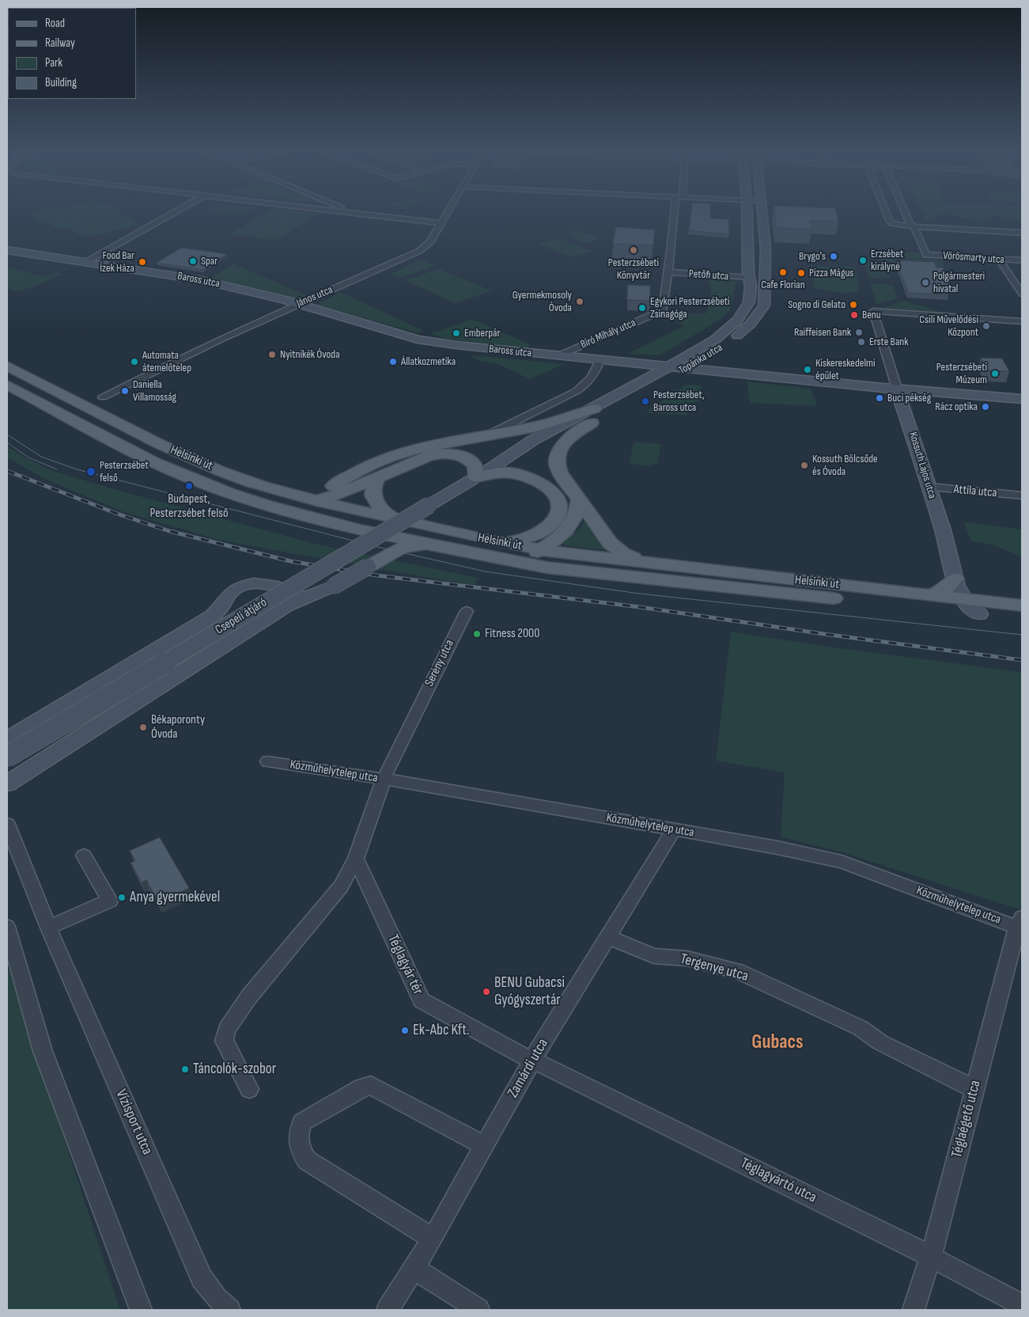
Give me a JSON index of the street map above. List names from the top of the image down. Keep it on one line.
{"streets":{"main road":["Helsinki út"],"street":["Vörösmarty utca","Petőfi utca","Baross utca","János utca","Bíró Mihály utca","Topánka utca","Kossuth Lajos utca","Attila utca","Csepeli átjáró","Serény utca","Közműhelytelep utca","Téglagyár tér","Tergenye utca","Zamárdi utca","Téglaégető utca","Vízisport utca","Téglagyártó utca"]},"crossings":[["Petőfi utca","Bíró Mihály utca"],["Petőfi utca","Topánka utca"],["Baross utca","János utca"],["Baross utca","Bíró Mihály utca"],["Baross utca","Topánka utca"],["Baross utca","Kossuth Lajos utca"],["Topánka utca","Csepeli átjáró"],["Helsinki út","Kossuth Lajos utca"],["Kossuth Lajos utca","Attila utca"],["Serény utca","Közműhelytelep utca"],["Közműhelytelep utca","Zamárdi utca"],["Közműhelytelep utca","Téglaégető utca"],["Téglagyár tér","Zamárdi utca"],["Téglagyár tér","Téglagyártó utca"],["Tergenye utca","Zamárdi utca"],["Tergenye utca","Téglaégető utca"],["Zamárdi utca","Téglagyártó utca"],["Téglaégető utca","Téglagyártó utca"]],"districts":["Gubacs"],"places":["Pesterzsébeti Könyvtár","Brygo's","Erzsébet királyné","Spar","Food Bar Ízek Háza","Cafe Florian","Pizza Mágus","Polgármesteri hivatal","Gyermekmosoly Óvoda","Sogno di Gelato","Egykori Pesterzsébeti Zsinagóga","Benu","Csili Művelődési Központ","Raiffeisen Bank","Emberpár","Erste Bank","Nyitnikék Óvoda","Automata átemelőtelep","Állatkozmetika","Kiskereskedelmi épület","Pesterzsébeti Múzeum","Daniella Villamosság","Buci pékség","Pesterzsébet, Baross utca","Rácz optika","Kossuth Bölcsőde és Óvoda","Pesterzsébet felső","Budapest, Pesterzsébet felső","Fitness 2000","Békaporonty Óvoda","Anya gyermekével","BENU Gubacsi Gyógyszertár","Ek-Abc Kft.","Táncolók-szobor"],"legend":["Road","Railway","Park","Building"]}
